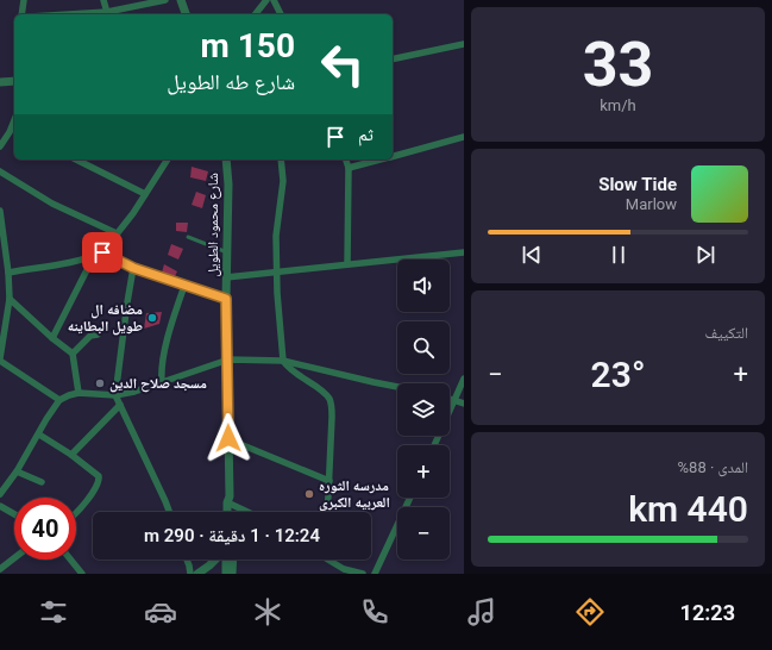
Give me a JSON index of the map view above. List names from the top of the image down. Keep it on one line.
{"streets":{"street":["شارع محمود الطويل"]},"places":["مضافه ال طويل البطاينه","مسجد صلاح الدين","مدرسه الثوره العربيه الكبرى"],"page":{"tile":[["33","km/h"],"التكييف",["المدى · 88%","440 km"]],"turn":["150 m","شارع طه الطويل"],"then":"ثم","song":["Slow Tide","Marlow"],"map_buttons":["+","−"],"heat":["−","23°","+"],"limit":"40","trip":"12:24 · 1 دقيقة · 290 m","tabs":"12:23"}}
